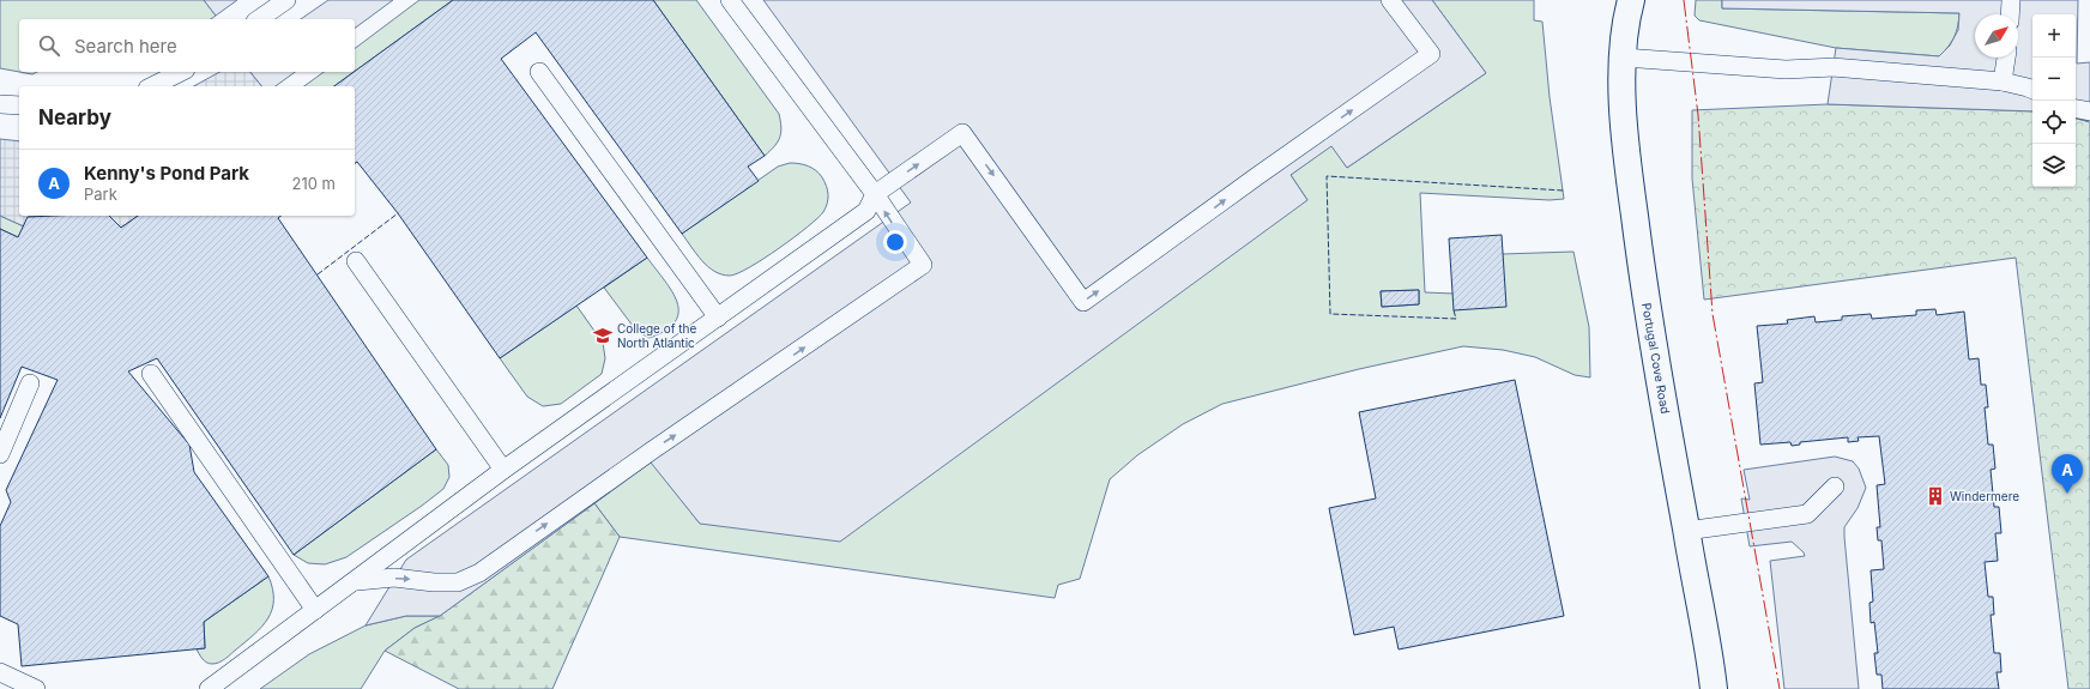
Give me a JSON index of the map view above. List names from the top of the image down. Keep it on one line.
{"streets":{"main road":["Portugal Cove Road"]},"places":{"school or university":["College of the North Atlantic"],"building":["Windermere"]},"north":"top right","page":{"map_buttons":["+","−"],"search":"Search here","heading":"Nearby","list":[{"mark":"A","name":"Kenny's Pond Park","note":"Park","value":"210 m"}],"pins":"A"}}
